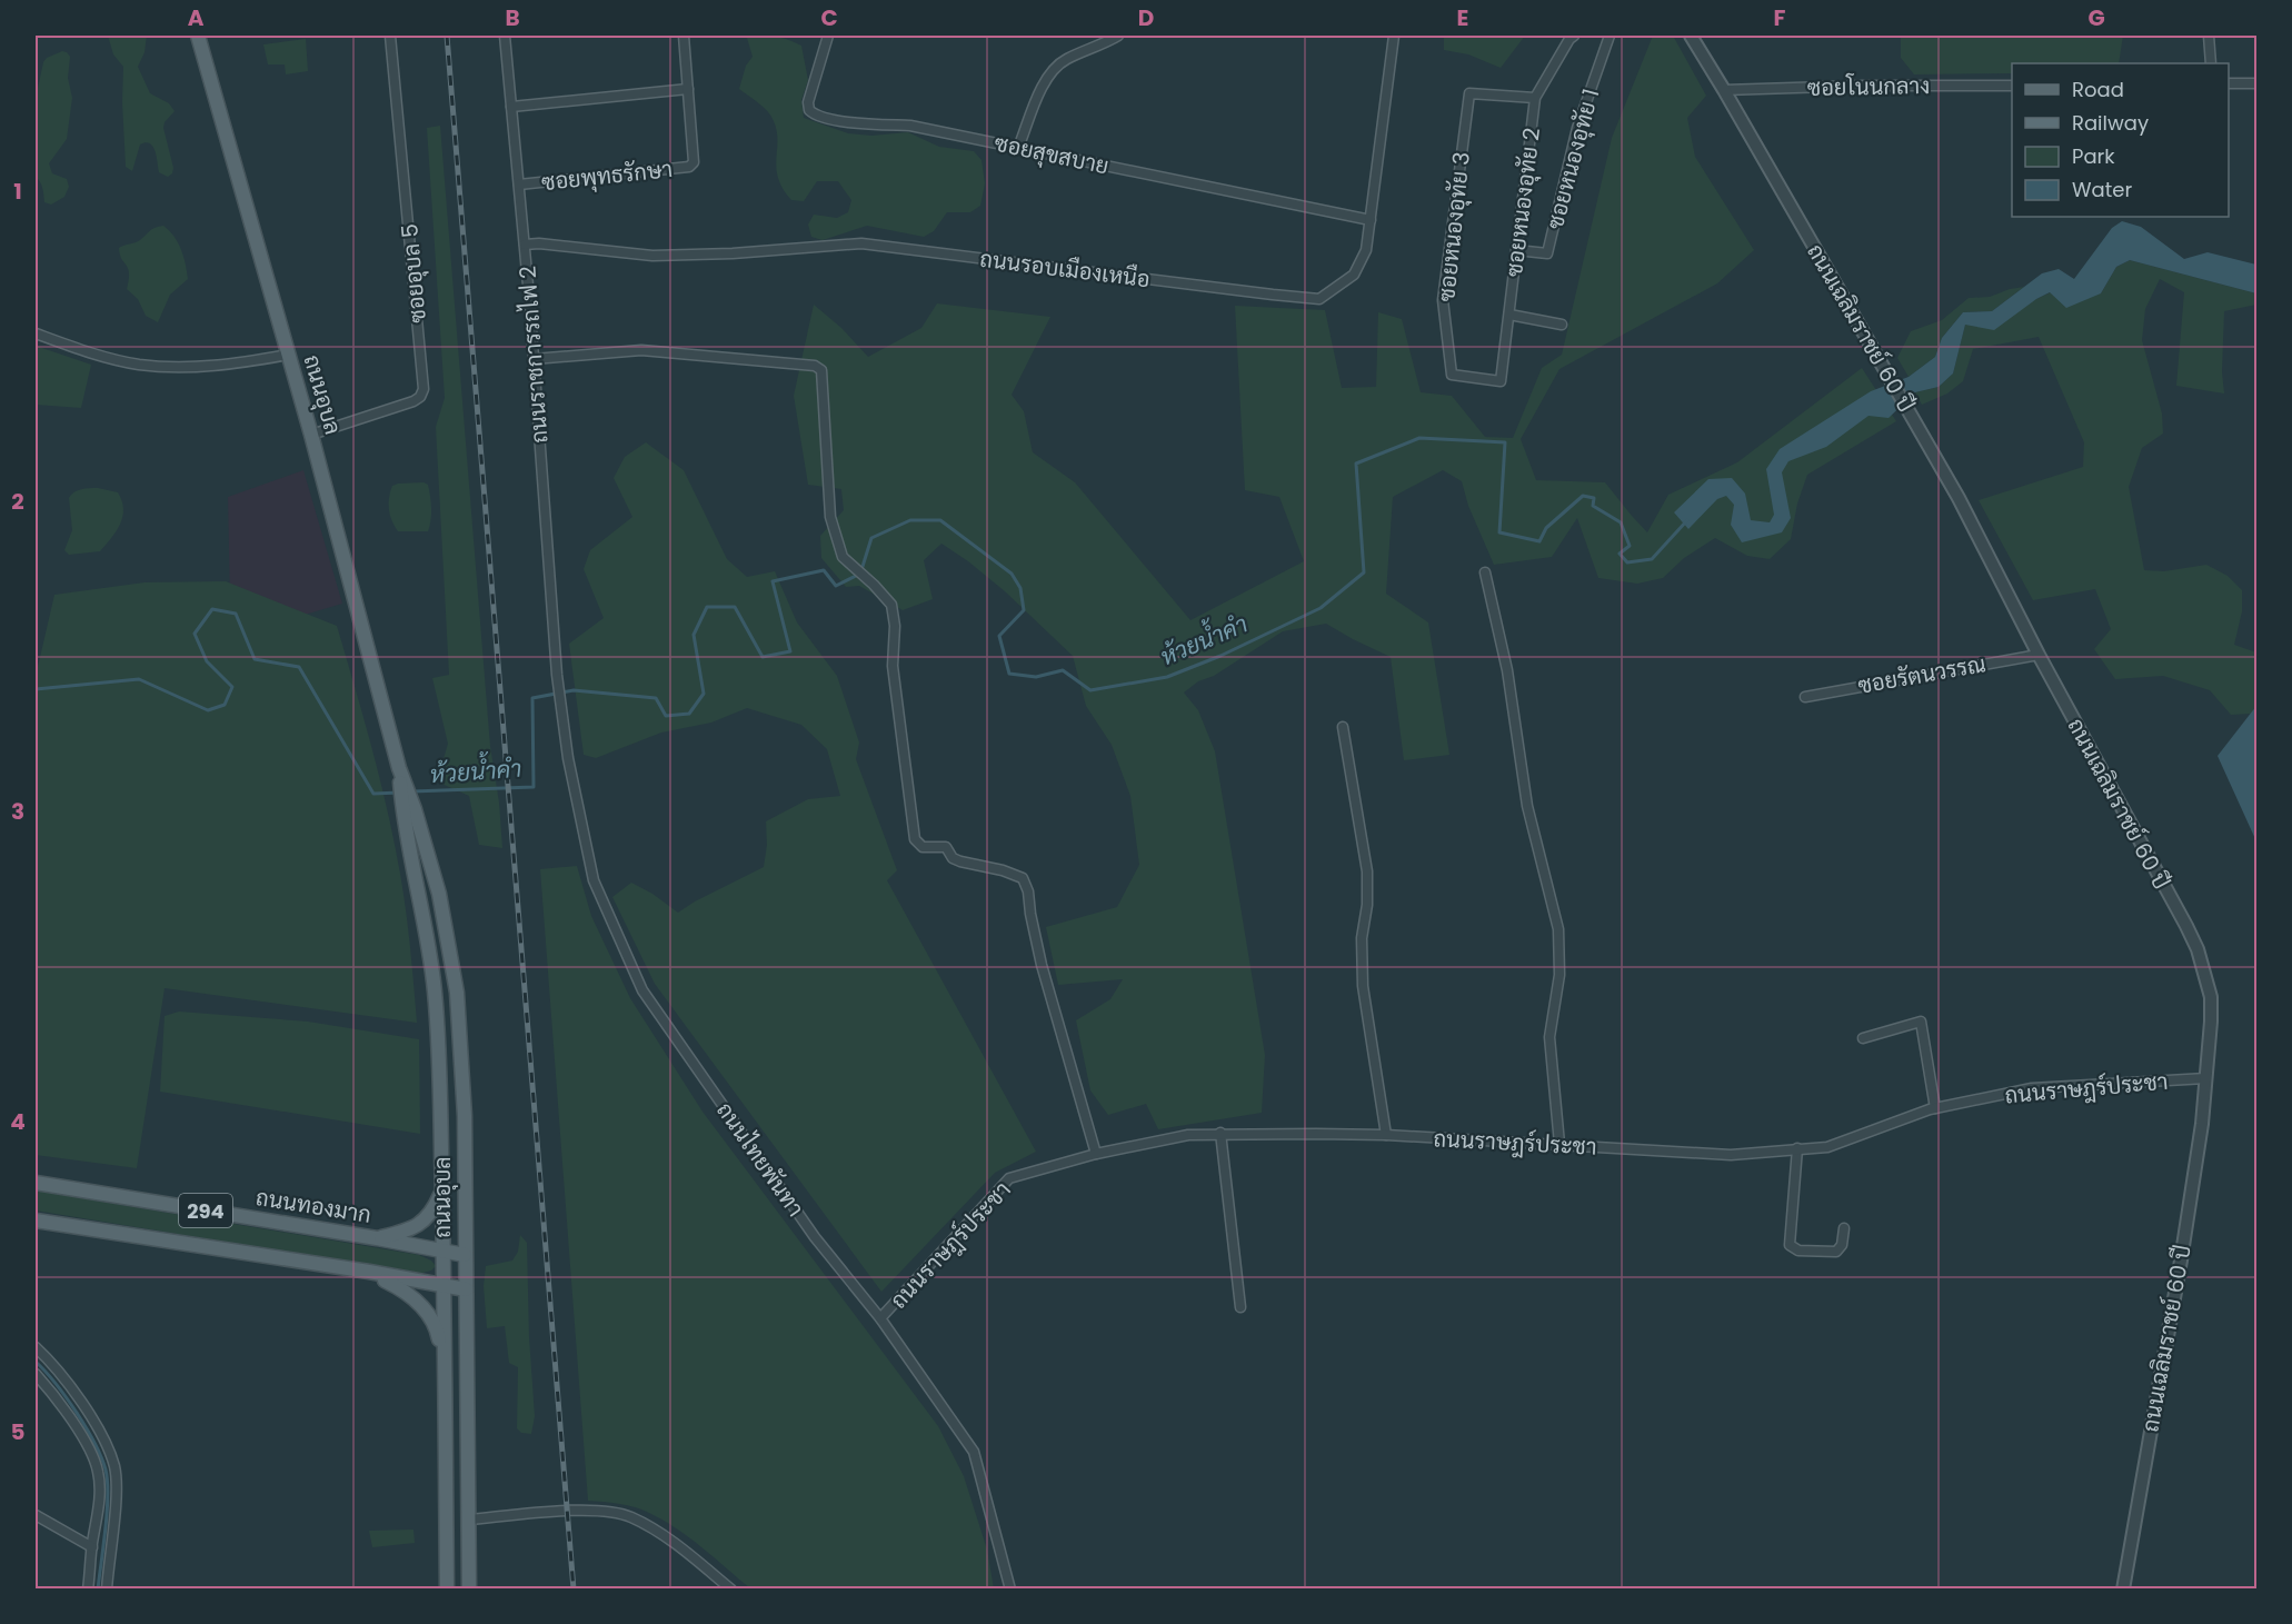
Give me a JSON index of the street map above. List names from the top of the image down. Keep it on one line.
{"streets":{"main road":["ถนนอุบล","ถนนทองมาก","294"],"street":["ซอยโนนกลาง","ซอยสุขสบาย","ซอยหนองอุทัย 1","ซอยพุทธรักษา","ซอยหนองอุทัย 2","ซอยหนองอุทัย 3","ถนนรอบเมืองเหนือ","ซอยอุบล 5","ถนนเฉลิมราชย์ 60 ปี","ถนนราชการรถไฟ 2","ซอยรัตนวรรณ","ถนนราษฎร์ประชา","ถนนไทยพันทา"]},"crossings":[["ซอยโนนกลาง","ถนนเฉลิมราชย์ 60 ปี"],["ซอยสุขสบาย","ถนนรอบเมืองเหนือ"],["ซอยหนองอุทัย 1","ซอยหนองอุทัย 2"],["ซอยพุทธรักษา","ถนนราชการรถไฟ 2"],["ซอยหนองอุทัย 2","ซอยหนองอุทัย 3"],["ถนนรอบเมืองเหนือ","ถนนราชการรถไฟ 2"],["ซอยอุบล 5","ถนนอุบล"],["ถนนเฉลิมราชย์ 60 ปี","ซอยรัตนวรรณ"],["ถนนเฉลิมราชย์ 60 ปี","ถนนราษฎร์ประชา"],["ถนนราชการรถไฟ 2","ถนนไทยพันทา"],["ถนนอุบล","ถนนทองมาก"],["ถนนอุบล","294"],["ถนนราษฎร์ประชา","ถนนไทยพันทา"]],"water":["ห้วยน้ำคำ"],"legend":["Road","Railway","Park","Water"],"grid":{"columns":["A","B","C","D","E","F","G"],"rows":["1","2","3","4","5"]}}
